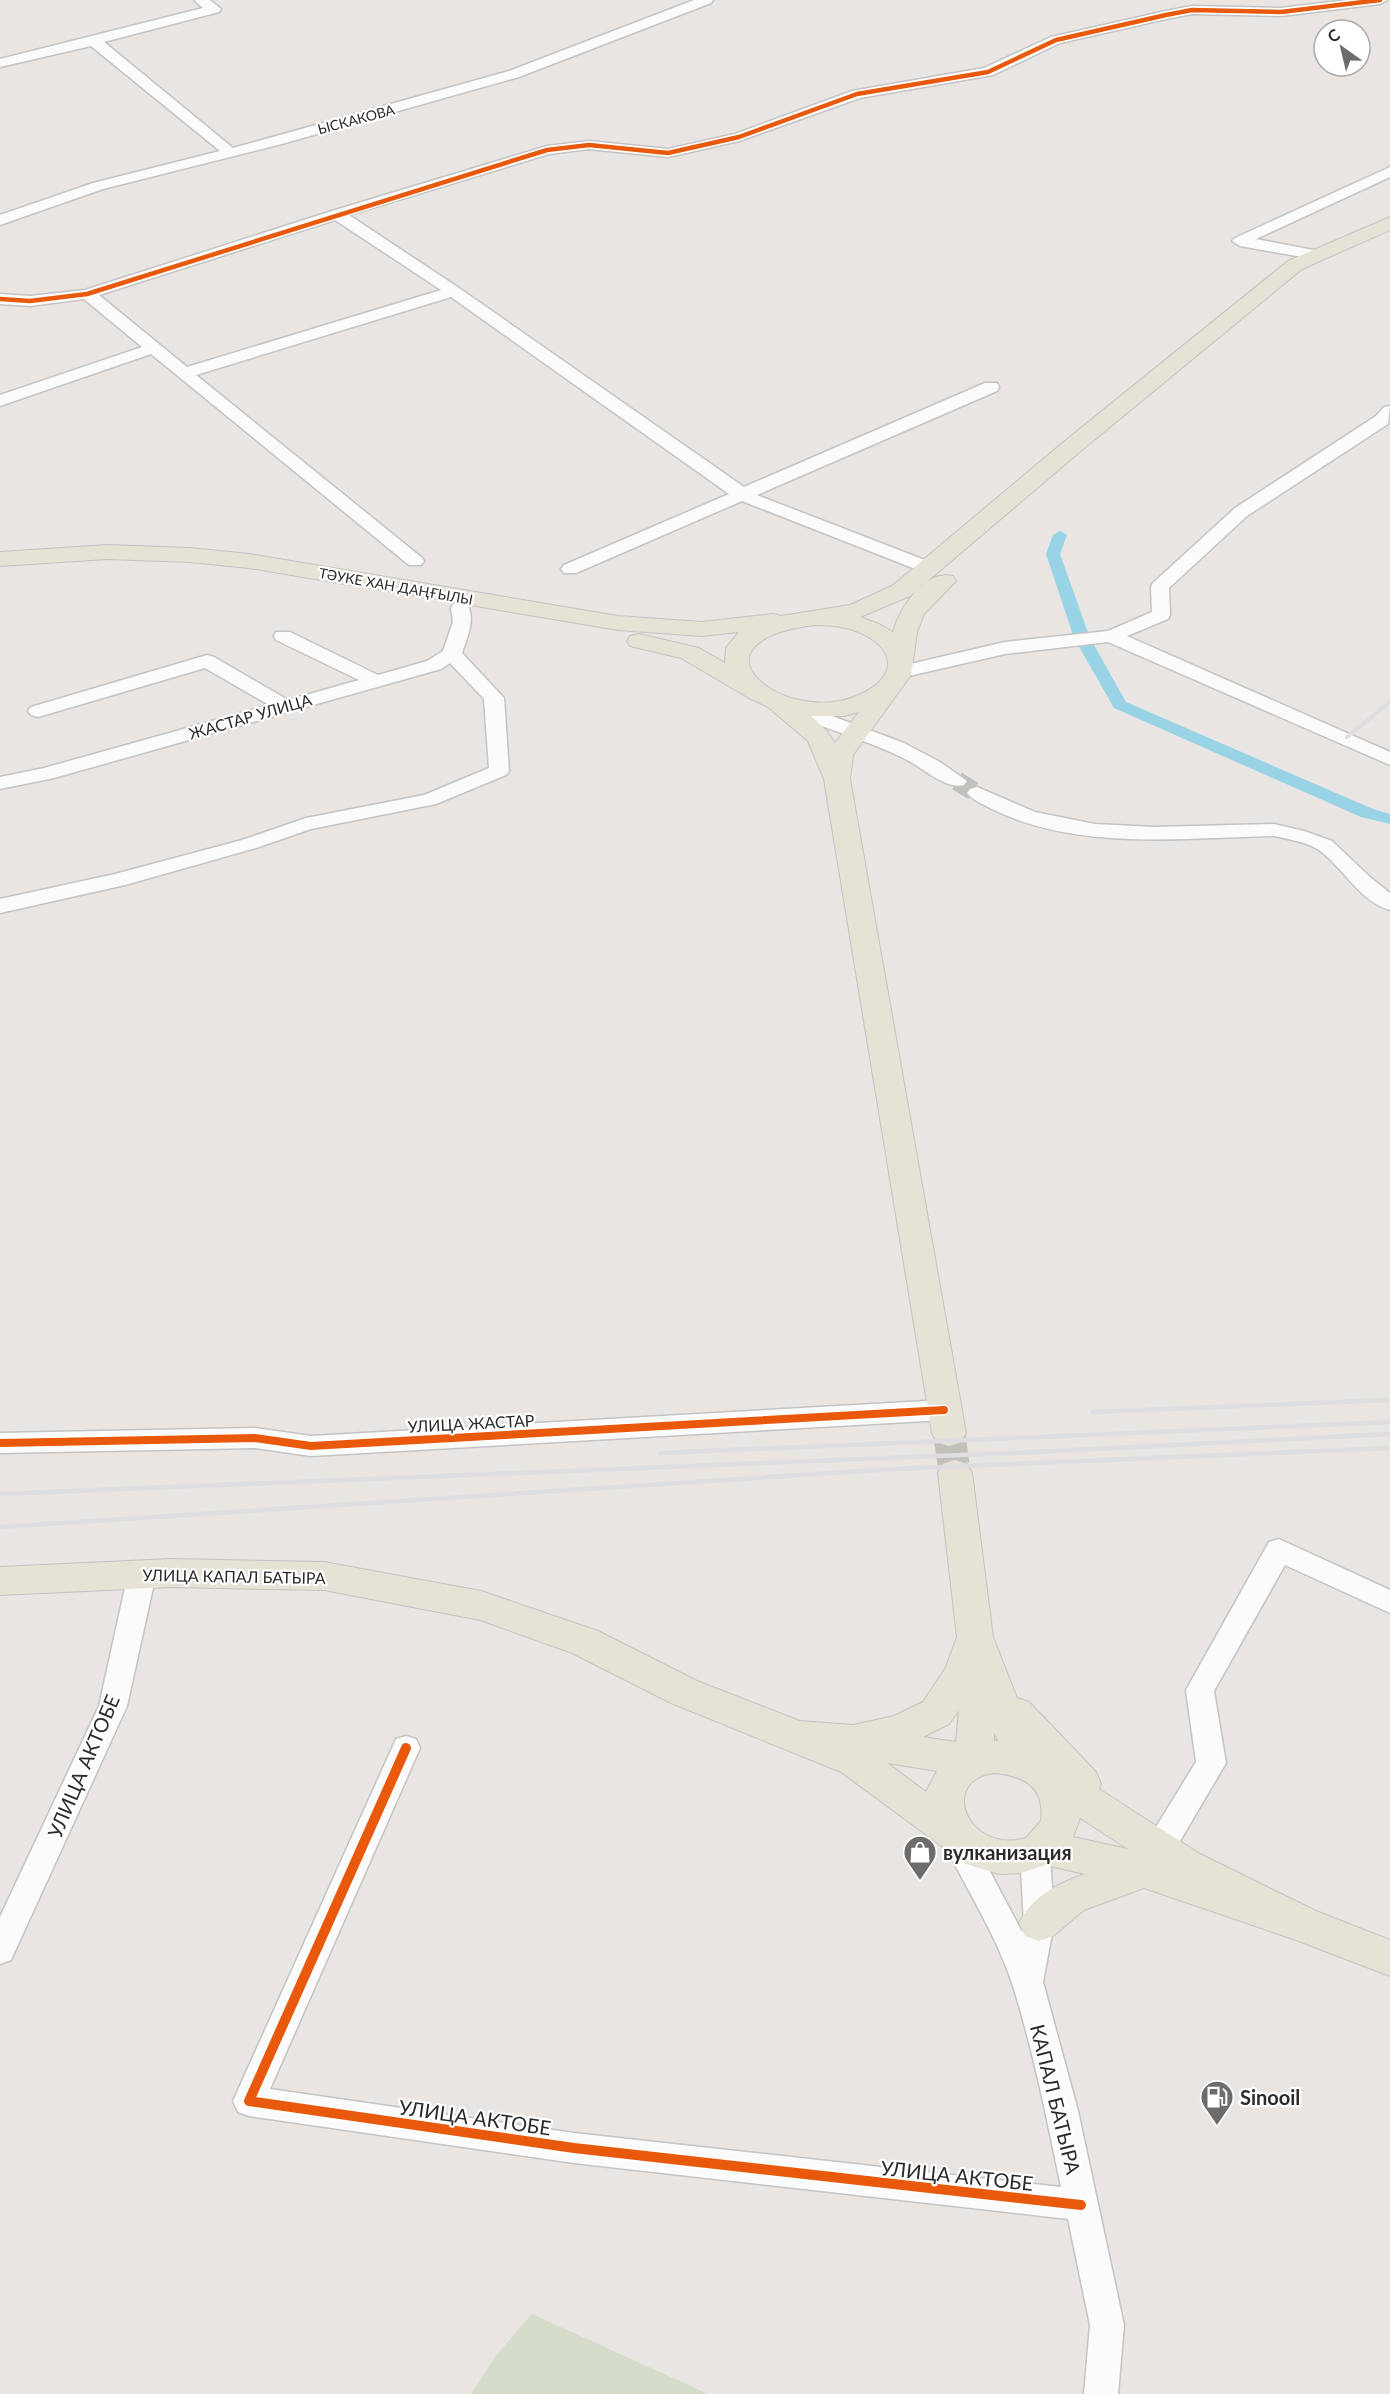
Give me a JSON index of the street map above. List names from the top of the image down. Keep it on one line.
{"streets":{"main road":["ТӘУКЕ ХАН ДАҢҒЫЛЫ","УЛИЦА КАПАЛ БАТЫРА"],"street":["ЫСКАКОВА","ЖАСТАР УЛИЦА","УЛИЦА ЖАСТАР","УЛИЦА АКТОБЕ","КАПАЛ БАТЫРА"]},"crossings":[["УЛИЦА КАПАЛ БАТЫРА","УЛИЦА АКТОБЕ"],["УЛИЦА КАПАЛ БАТЫРА","КАПАЛ БАТЫРА"],["УЛИЦА АКТОБЕ","КАПАЛ БАТЫРА"]],"places":{"shop":["вулканизация"],"fuel station":["Sinooil"]},"north":"top left"}
